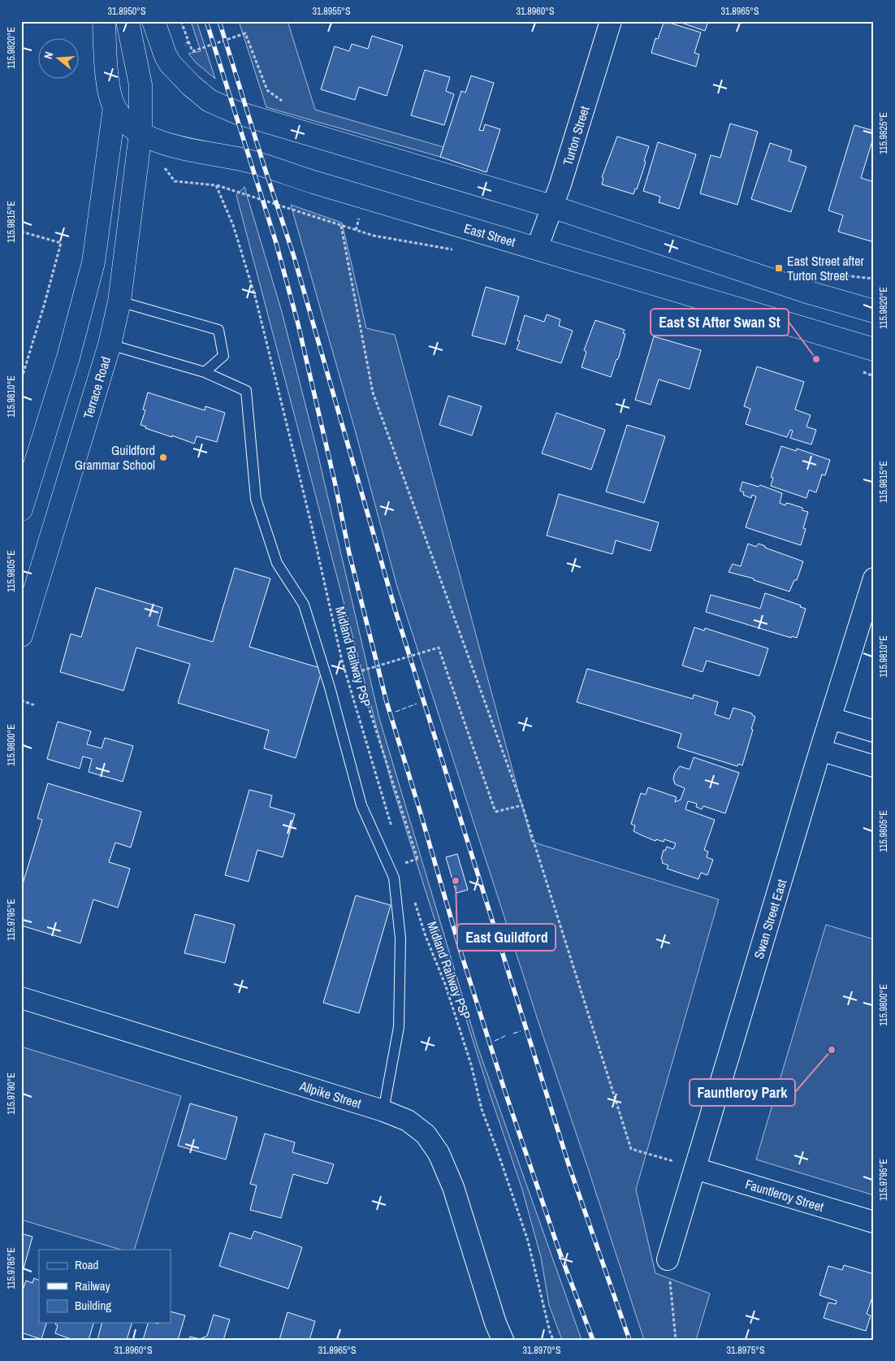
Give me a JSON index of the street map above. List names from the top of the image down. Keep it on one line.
{"streets":{"main road":["East Street","Terrace Road"],"street":["Turton Street","Swan Street East","Allpike Street","Fauntleroy Street"],"path":["Midland Railway PSP"]},"crossings":[["Turton Street","East Street"],["East Street","Terrace Road"],["Swan Street East","Fauntleroy Street"]],"places":{"transit":["East Street after Turton Street"],"other":["East St After Swan St","Guildford Grammar School","East Guildford","Fauntleroy Park"]},"legend":["Road","Railway","Building"],"north":"left","coordinates":["31.8950°S","31.8955°S","31.8960°S","31.8965°S","115.9820°E","115.9825°E","115.9815°E","115.9810°E","115.9805°E","115.9800°E","115.9795°E","115.9790°E","115.9785°E","31.8970°S","31.8975°S"]}
